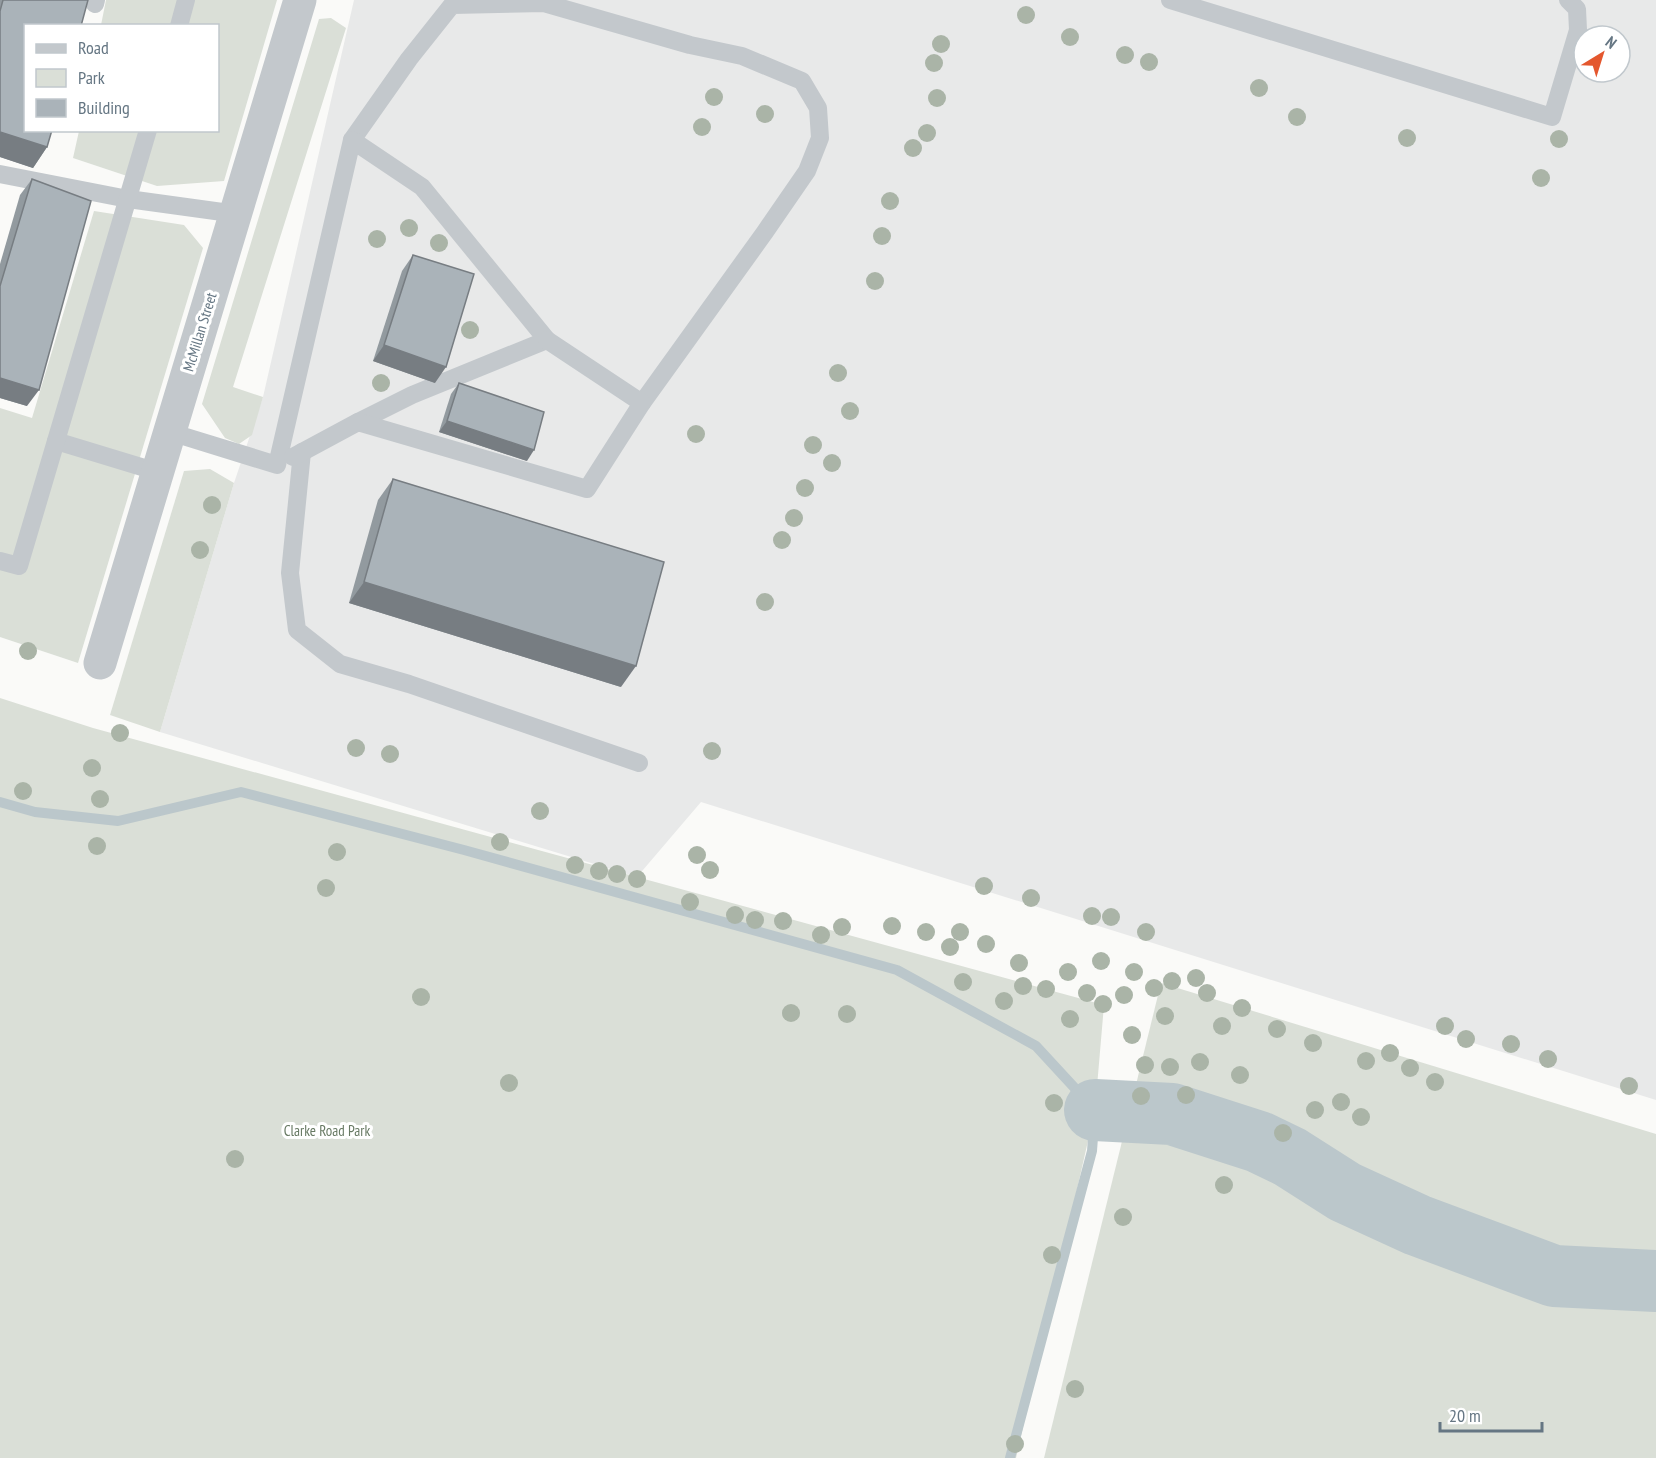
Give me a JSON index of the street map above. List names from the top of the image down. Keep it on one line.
{"streets":{"street":["McMillan Street"]},"parks":["Clarke Road Park"],"legend":["Road","Park","Building"],"scale_bar":"20 m","north":"top right"}
